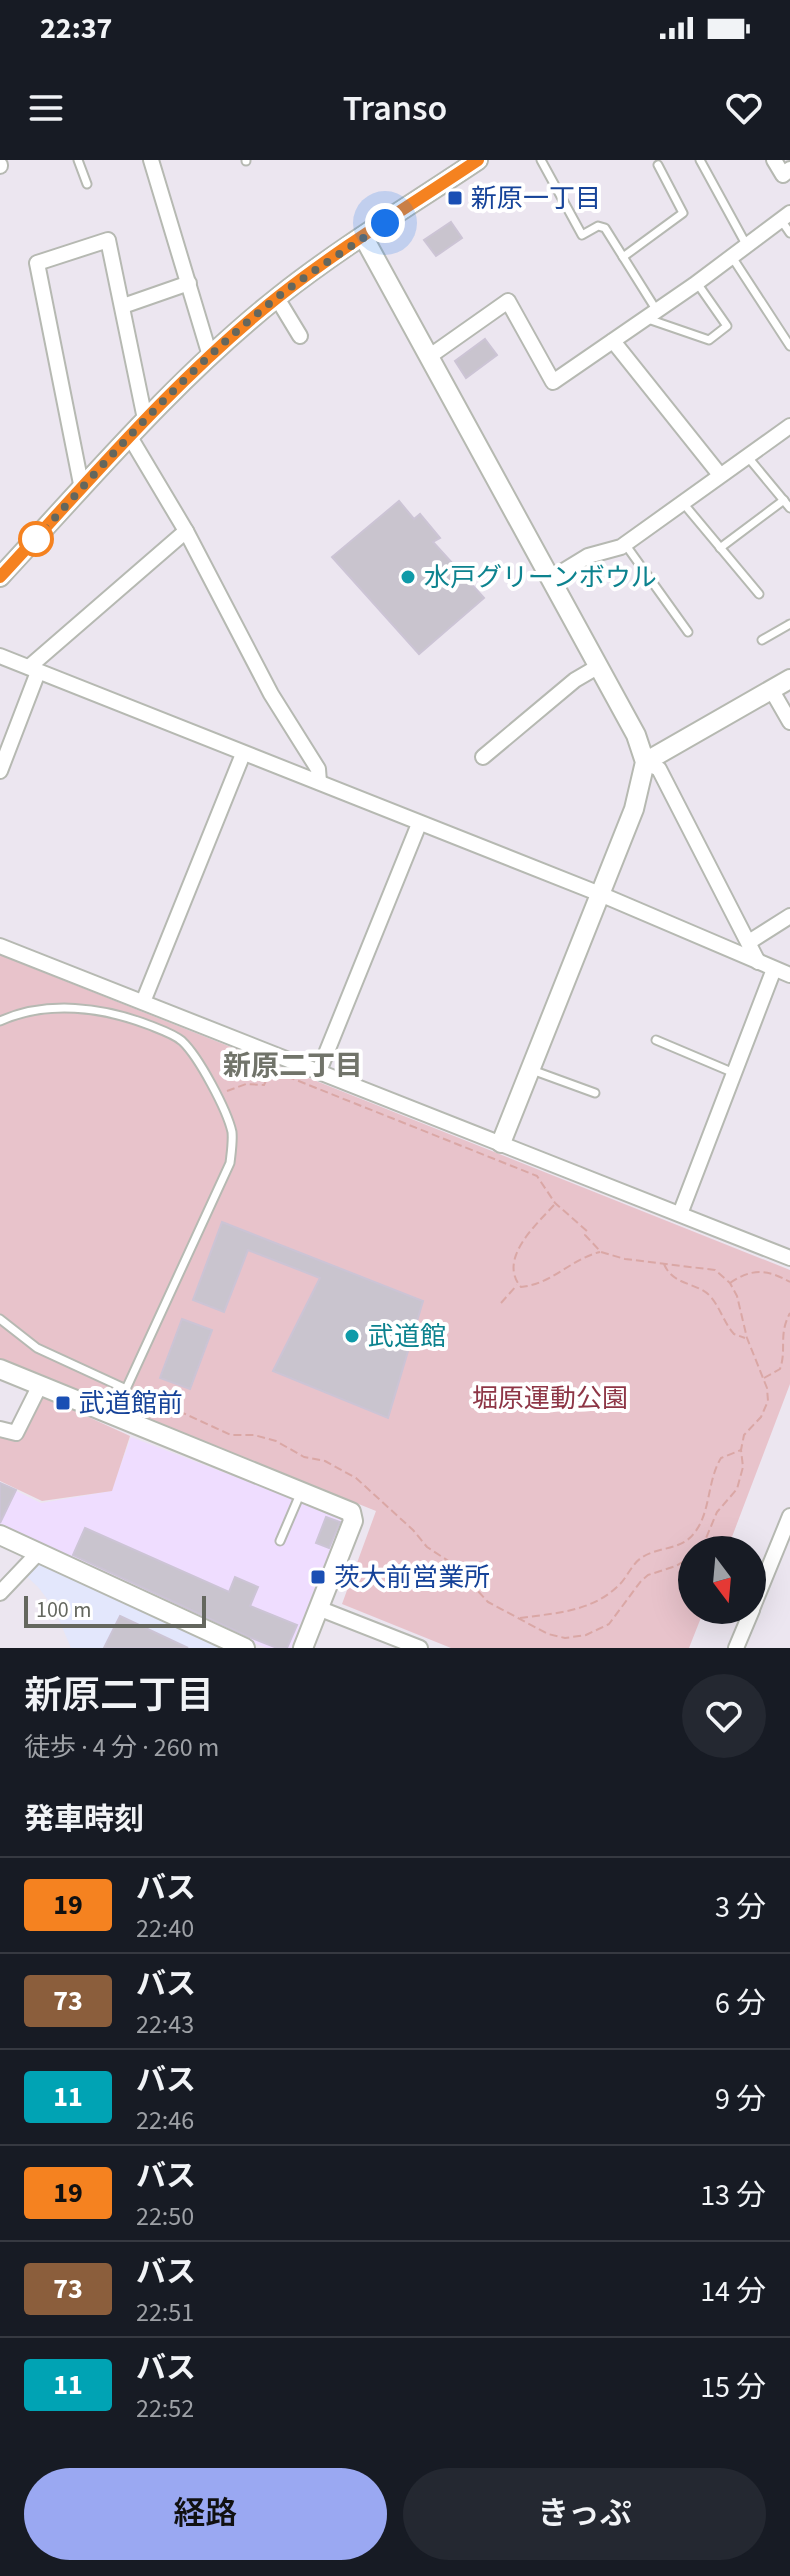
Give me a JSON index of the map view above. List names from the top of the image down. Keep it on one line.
{"districts":["新原二丁目"],"parks":["堀原運動公園"],"places":{"transit":["新原一丁目","武道館前","茨大前営業所"],"other":["水戸グリーンボウル","武道館"]},"lines":["bus line 19"],"scale_bar":"100 m","north":"bottom","page":{"status":"22:37","header":"Transo","scale":"100 m","heading":[["新原二丁目","徒歩 · 4 分 · 260 m"],"発車時刻"],"list":[{"mark":"19","name":"バス","note":"22:40","value":"3 分"},{"mark":"73","name":"バス","note":"22:43","value":"6 分"},{"mark":"11","name":"バス","note":"22:46","value":"9 分"},{"mark":"19","name":"バス","note":"22:50","value":"13 分"},{"mark":"73","name":"バス","note":"22:51","value":"14 分"},{"mark":"11","name":"バス","note":"22:52","value":"15 分"}],"buttons":["経路","きっぷ"]}}
